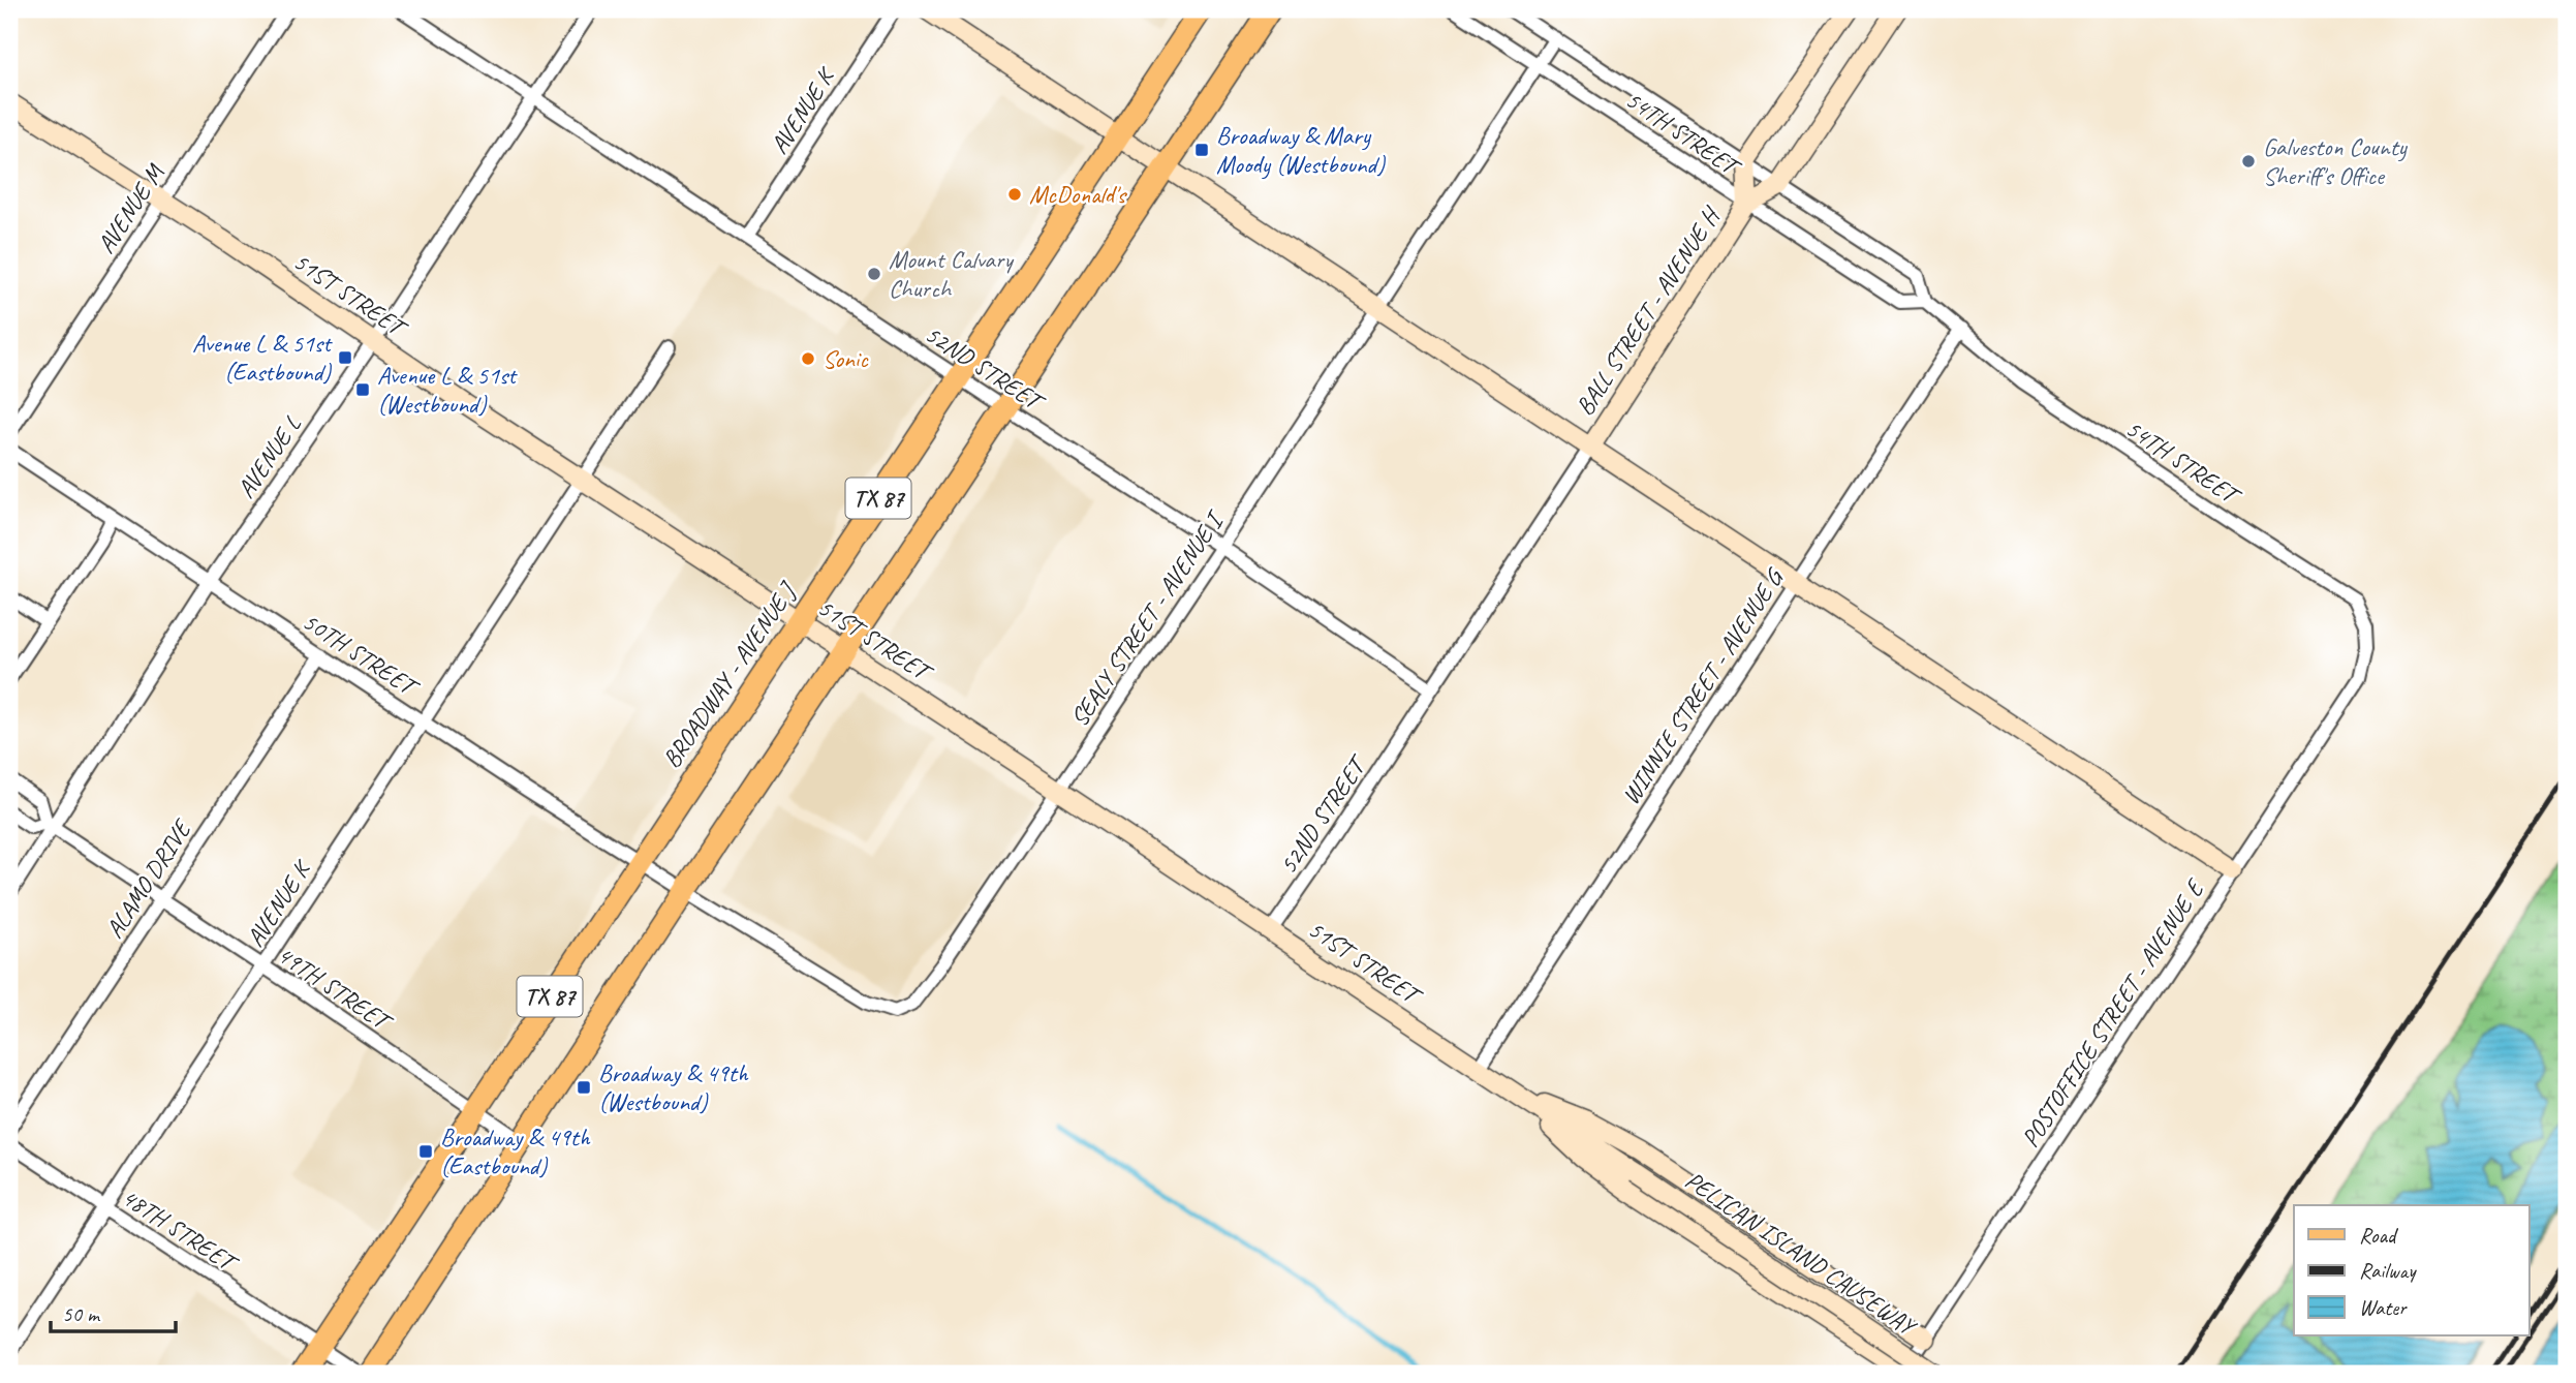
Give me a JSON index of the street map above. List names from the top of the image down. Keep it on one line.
{"streets":{"main road":["TX 87","BROADWAY - AVENUE J"],"street":["AVENUE K","54TH STREET","AVENUE M","51ST STREET","BALL STREET - AVENUE H","52ND STREET","AVENUE L","SEALY STREET - AVENUE I","50TH STREET","WINNIE STREET - AVENUE G","ALAMO DRIVE","49TH STREET","POSTOFFICE STREET - AVENUE E","48TH STREET","PELICAN ISLAND CAUSEWAY"]},"crossings":[["AVENUE K","51ST STREET"],["AVENUE K","52ND STREET"],["AVENUE K","50TH STREET"],["AVENUE K","49TH STREET"],["AVENUE K","48TH STREET"],["54TH STREET","BALL STREET - AVENUE H"],["54TH STREET","SEALY STREET - AVENUE I"],["54TH STREET","WINNIE STREET - AVENUE G"],["54TH STREET","POSTOFFICE STREET - AVENUE E"],["AVENUE M","51ST STREET"],["51ST STREET","52ND STREET"],["51ST STREET","AVENUE L"],["51ST STREET","TX 87"],["51ST STREET","SEALY STREET - AVENUE I"],["51ST STREET","BROADWAY - AVENUE J"],["51ST STREET","WINNIE STREET - AVENUE G"],["51ST STREET","PELICAN ISLAND CAUSEWAY"],["BALL STREET - AVENUE H","52ND STREET"],["52ND STREET","AVENUE L"],["52ND STREET","TX 87"],["52ND STREET","SEALY STREET - AVENUE I"],["52ND STREET","BROADWAY - AVENUE J"],["AVENUE L","50TH STREET"],["AVENUE L","49TH STREET"],["TX 87","SEALY STREET - AVENUE I"],["TX 87","50TH STREET"],["TX 87","49TH STREET"],["SEALY STREET - AVENUE I","50TH STREET"],["50TH STREET","BROADWAY - AVENUE J"],["50TH STREET","ALAMO DRIVE"],["BROADWAY - AVENUE J","49TH STREET"],["BROADWAY - AVENUE J","48TH STREET"],["ALAMO DRIVE","49TH STREET"]],"places":{"transit":["Broadway & Mary Moody (Westbound)","Avenue L & 51st (Eastbound)","Avenue L & 51st (Westbound)","Broadway & 49th (Westbound)","Broadway & 49th (Eastbound)"],"other":["Galveston County Sheriff's Office","McDonald's","Mount Calvary Church","Sonic"]},"legend":["Road","Railway","Water"],"scale_bar":"50 m"}
